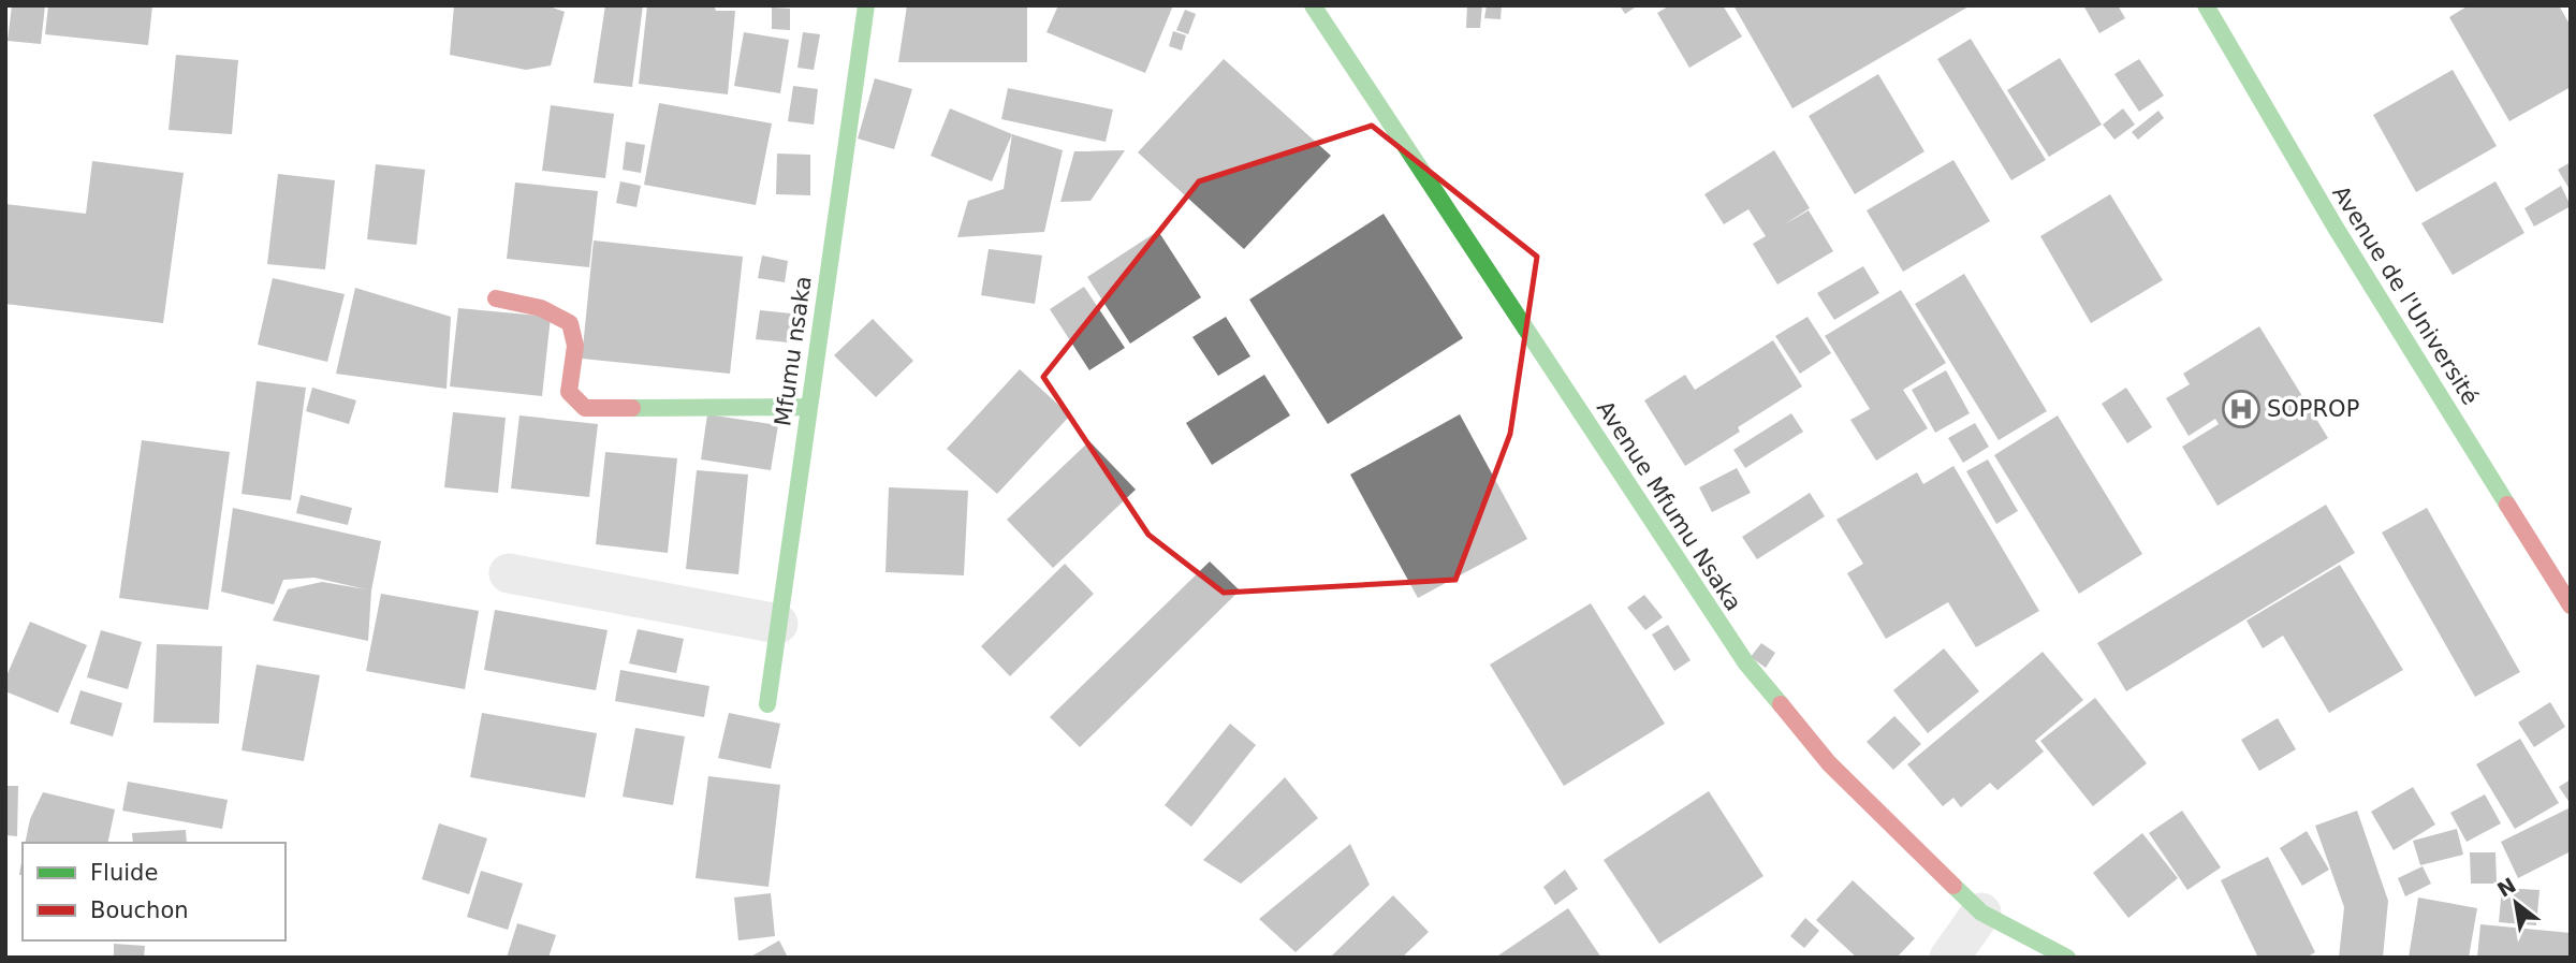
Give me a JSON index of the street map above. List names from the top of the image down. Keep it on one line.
{"streets":{"street":["Avenue de l'Université","Mfumu nsaka","Avenue Mfumu Nsaka"]},"places":{"hospital":["SOPROP"]},"legend":["Fluide","Bouchon"],"north":"top left"}
